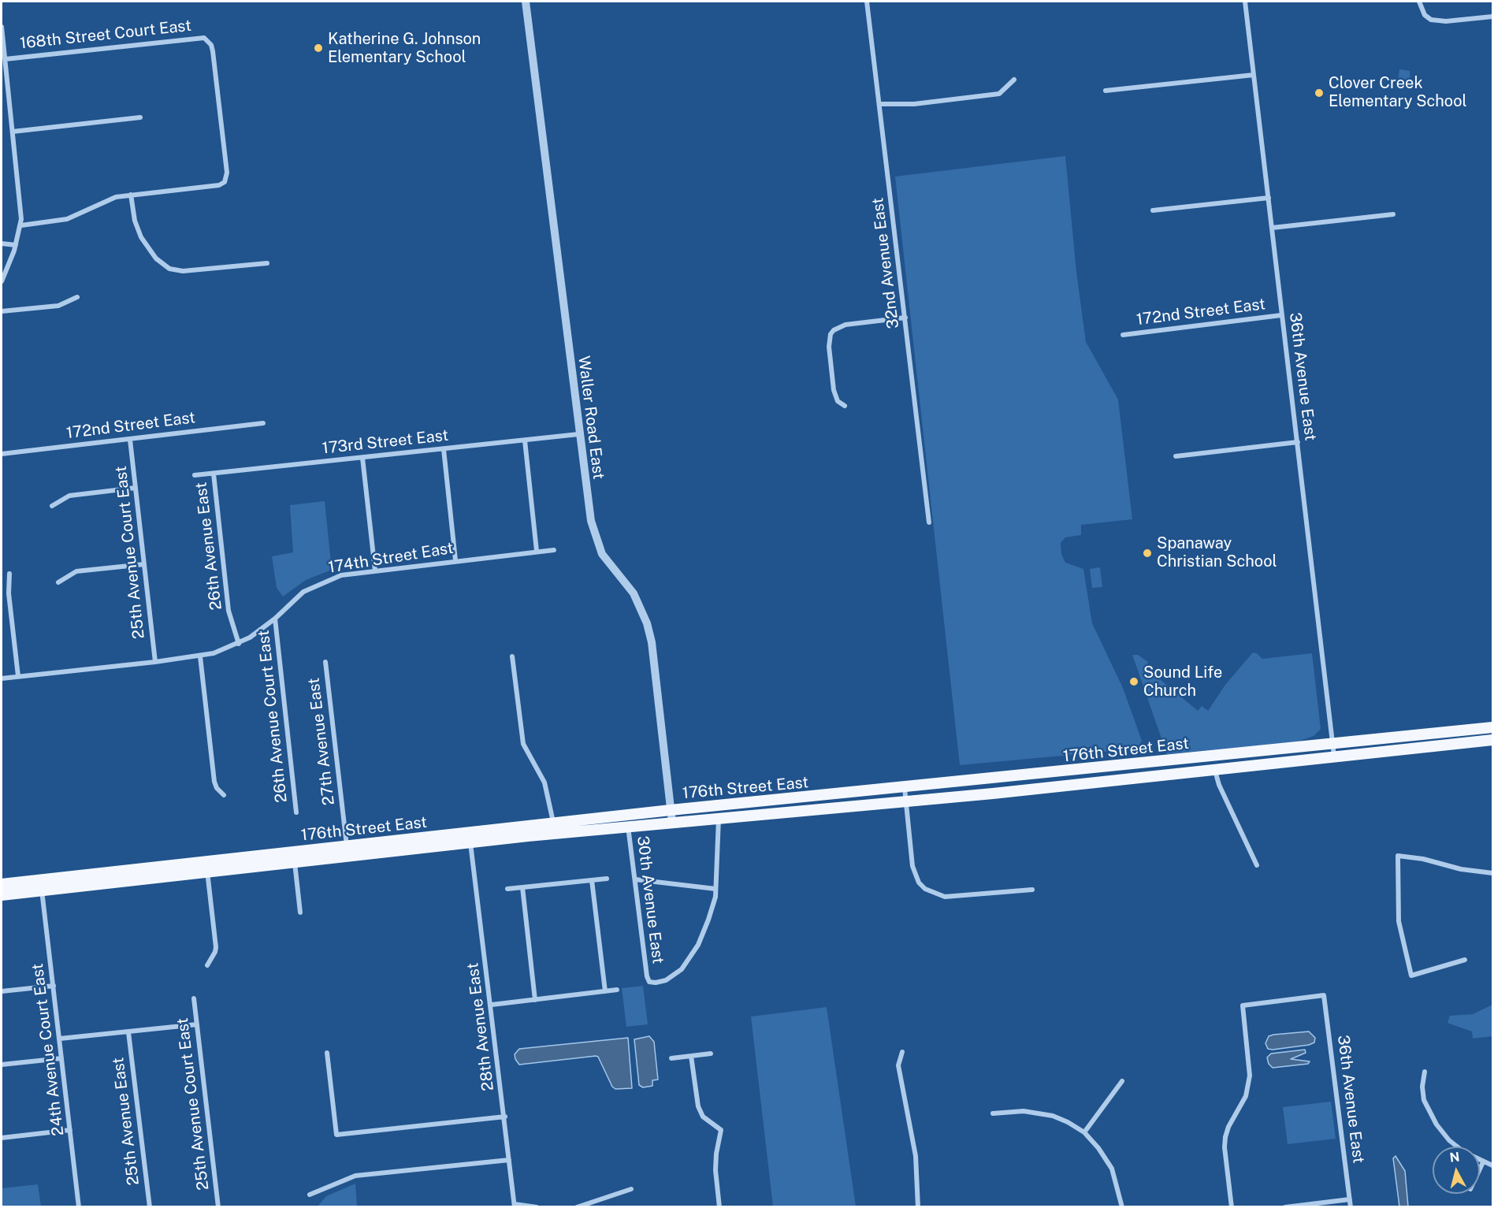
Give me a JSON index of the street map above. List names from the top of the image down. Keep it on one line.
{"streets":{"main road":["176th Street East"],"street":["168th Street Court East","32nd Avenue East","172nd Street East","36th Avenue East","Waller Road East","173rd Street East","26th Avenue East","25th Avenue Court East","174th Street East","26th Avenue Court East","27th Avenue East","30th Avenue East","28th Avenue East","24th Avenue Court East","25th Avenue East"]},"crossings":[["172nd Street East","36th Avenue East"],["172nd Street East","25th Avenue Court East"],["36th Avenue East","176th Street East"],["Waller Road East","173rd Street East"],["Waller Road East","176th Street East"],["173rd Street East","26th Avenue East"],["26th Avenue East","174th Street East"],["25th Avenue Court East","174th Street East"],["174th Street East","26th Avenue Court East"],["27th Avenue East","176th Street East"],["176th Street East","30th Avenue East"],["176th Street East","28th Avenue East"],["176th Street East","24th Avenue Court East"]],"places":["Katherine G. Johnson Elementary School","Clover Creek Elementary School","Spanaway Christian School","Sound Life Church"],"north":"top"}
